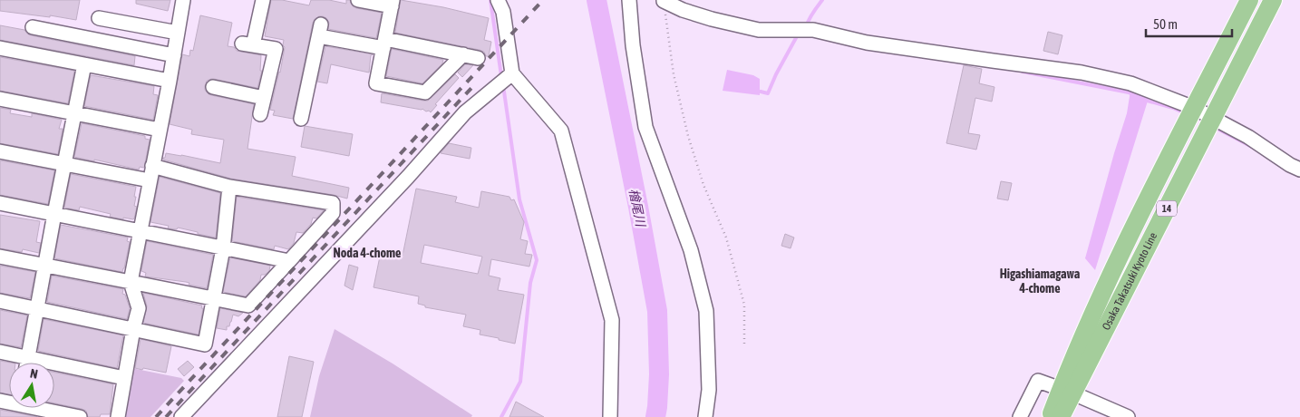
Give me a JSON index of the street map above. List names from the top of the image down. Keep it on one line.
{"streets":{"main road":["14","Osaka Takatsuki Kyoto Line"]},"districts":["Noda 4-chome","Higashiamagawa 4-chome"],"water":["檜尾川"],"scale_bar":"50 m","north":"top"}
